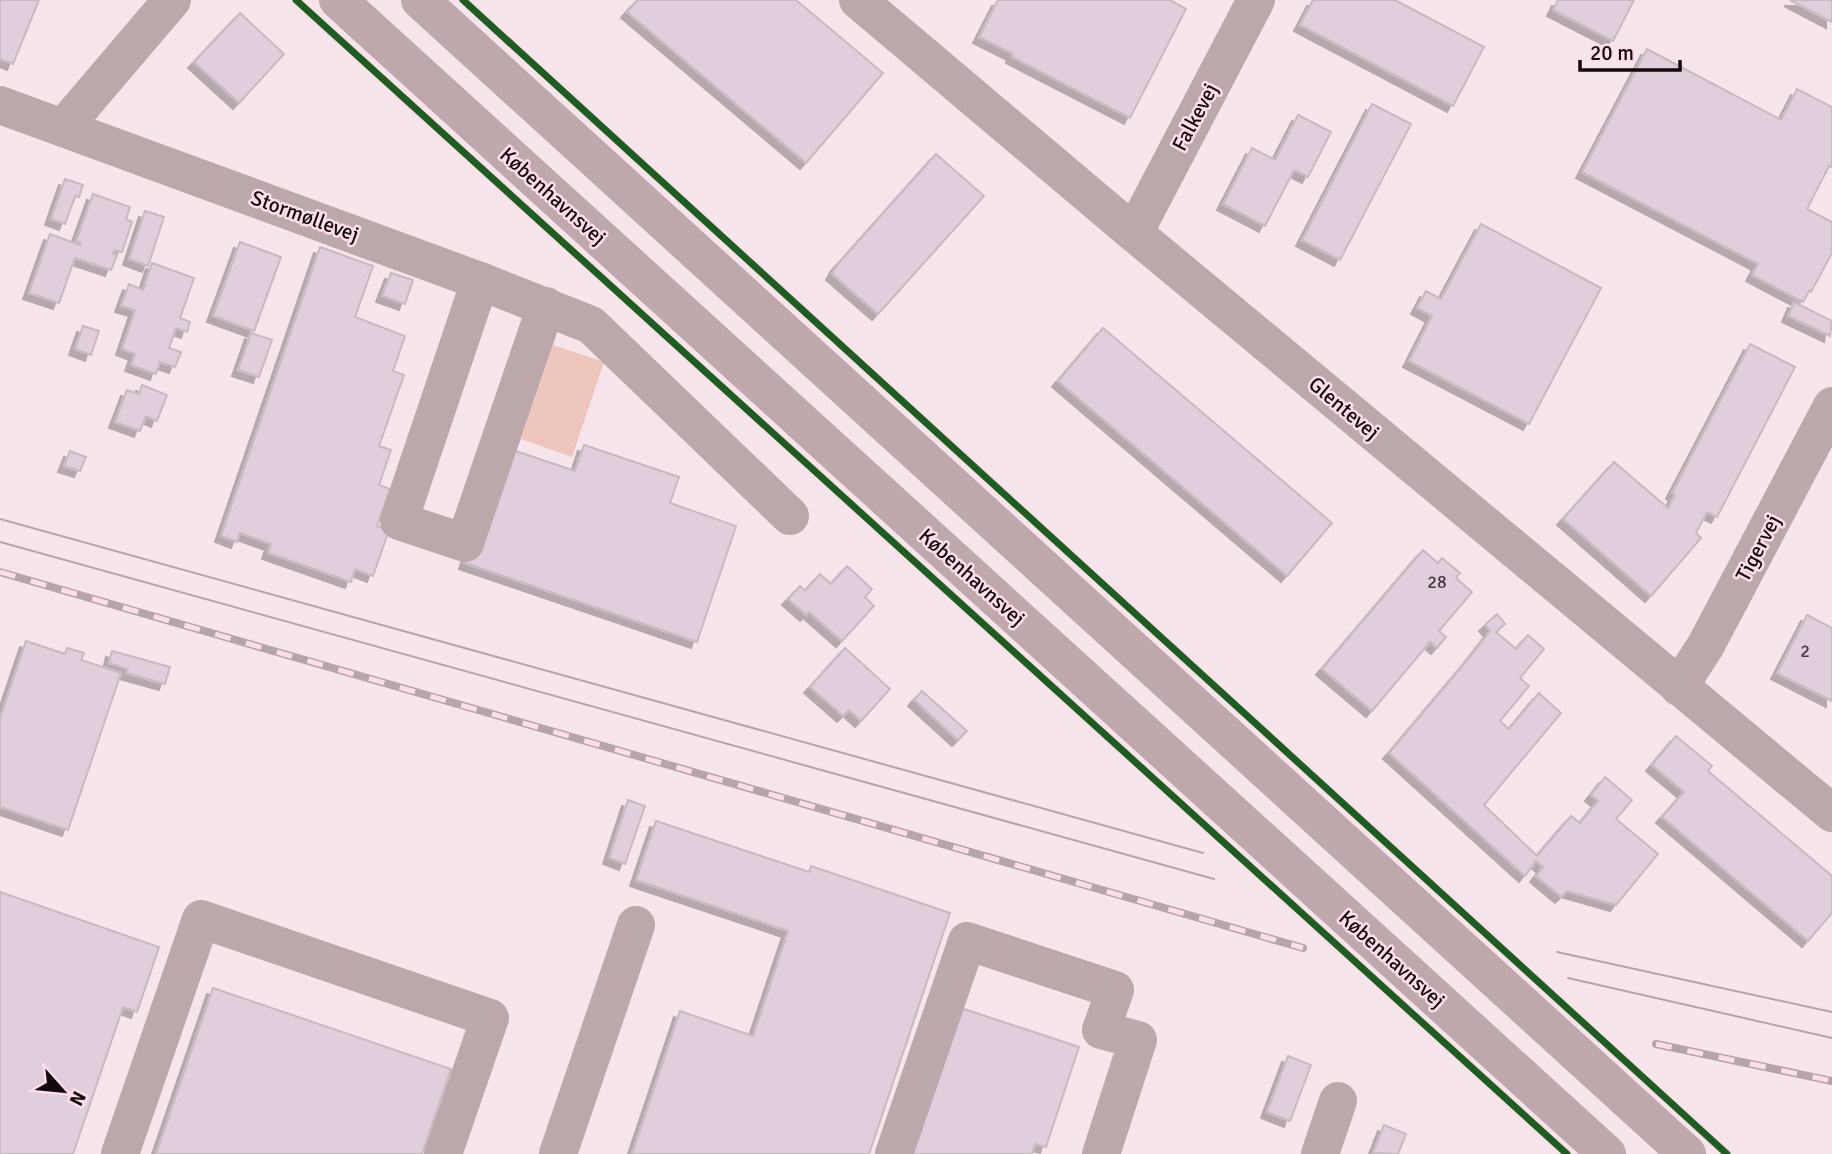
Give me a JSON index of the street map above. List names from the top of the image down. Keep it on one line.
{"streets":{"main road":["Københavnsvej"],"street":["Falkevej","Stormøllevej","Glentevej","Tigervej"]},"crossings":[["Falkevej","Glentevej"],["Glentevej","Tigervej"]],"house_numbers":["28","2"],"scale_bar":"20 m","north":"bottom right"}
